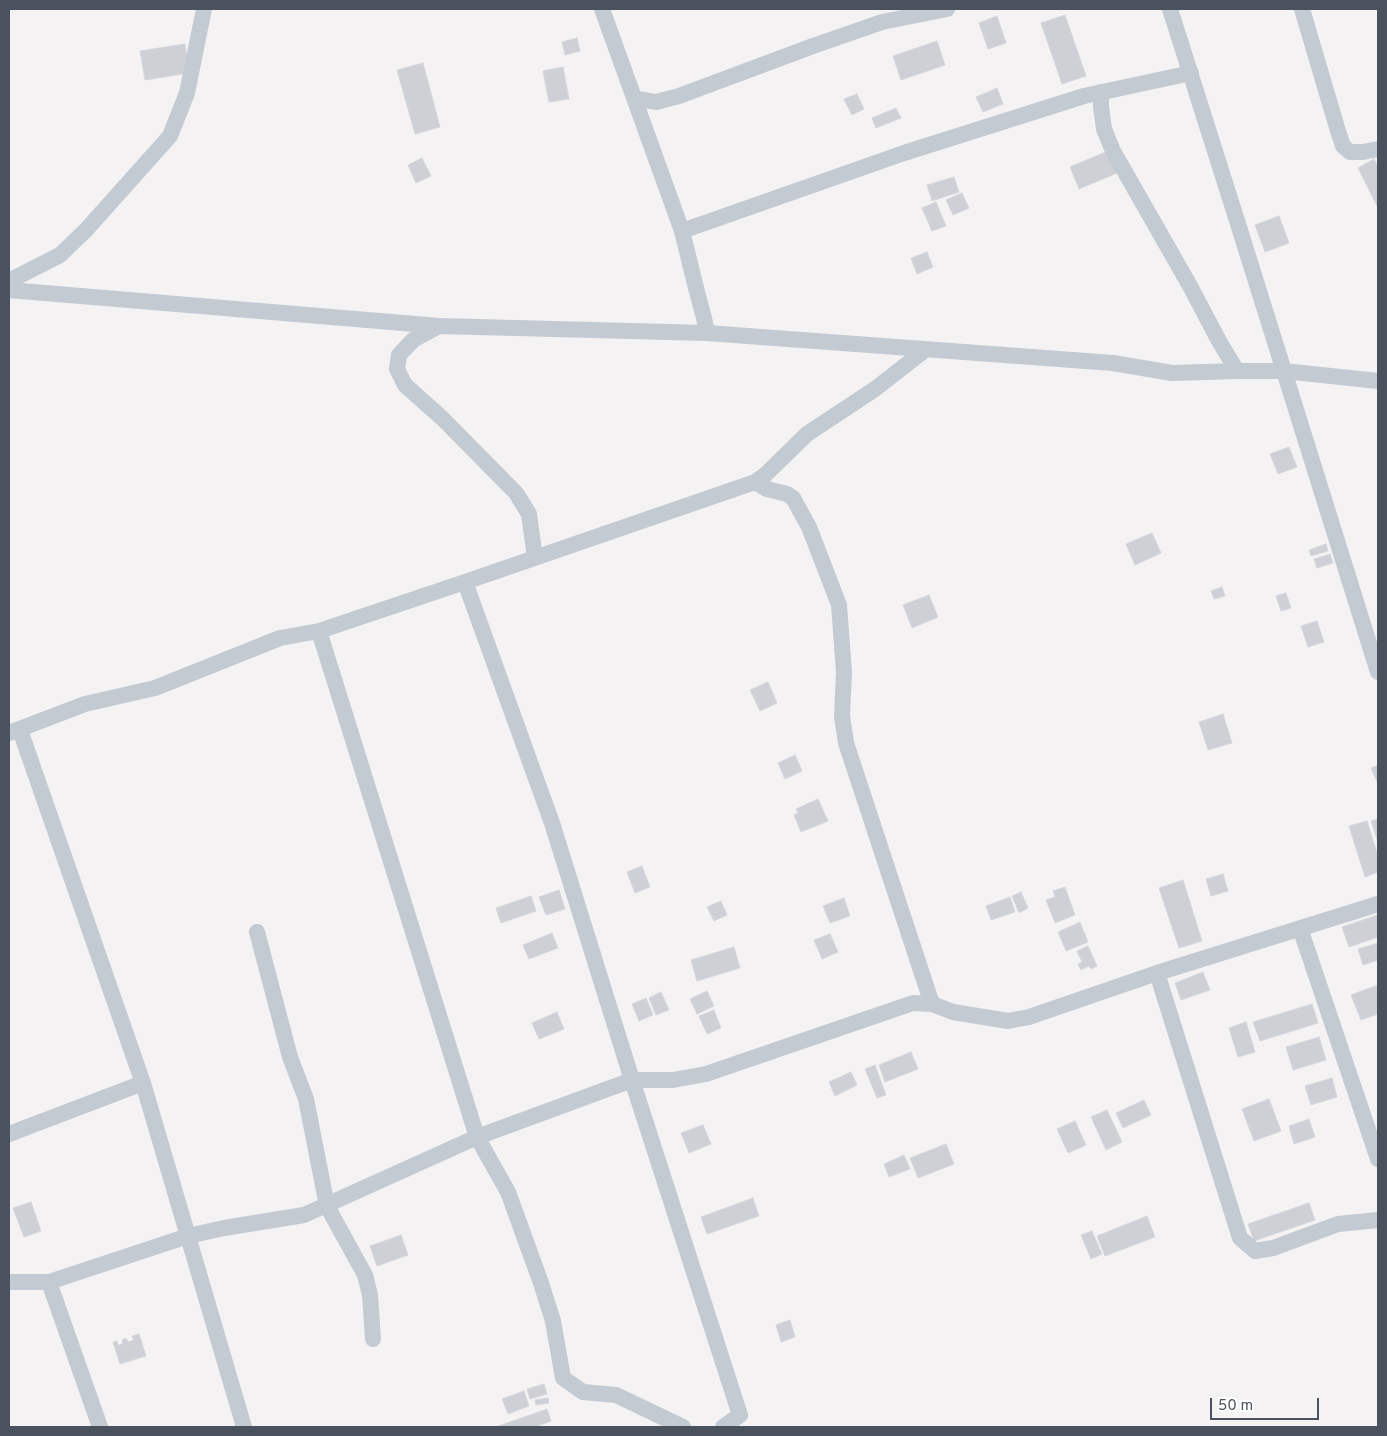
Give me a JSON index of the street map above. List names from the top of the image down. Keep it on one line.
{"scale_bar":"50 m"}
